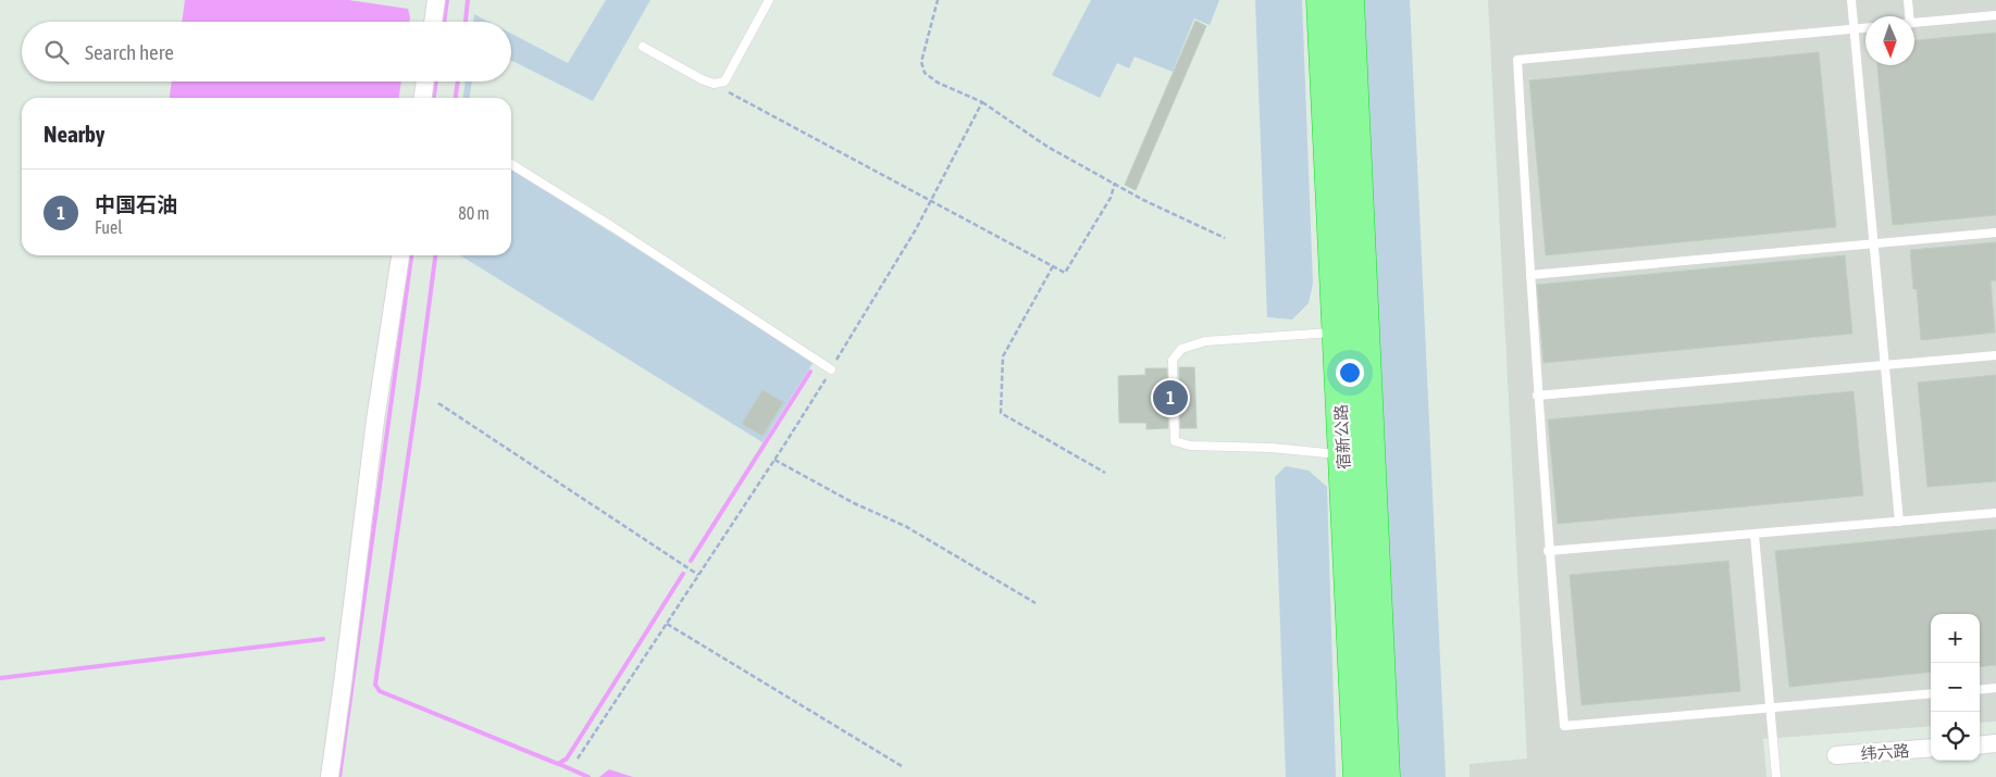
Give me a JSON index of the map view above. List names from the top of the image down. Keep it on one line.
{"streets":{"highway":["宿新公路"],"street":["纬六路"]},"north":"bottom","page":{"search":"Search here","heading":"Nearby","list":[{"mark":"1","name":"中国石油","note":"Fuel","value":"80 m"}],"pins":"1","map_buttons":["+","−"]}}
